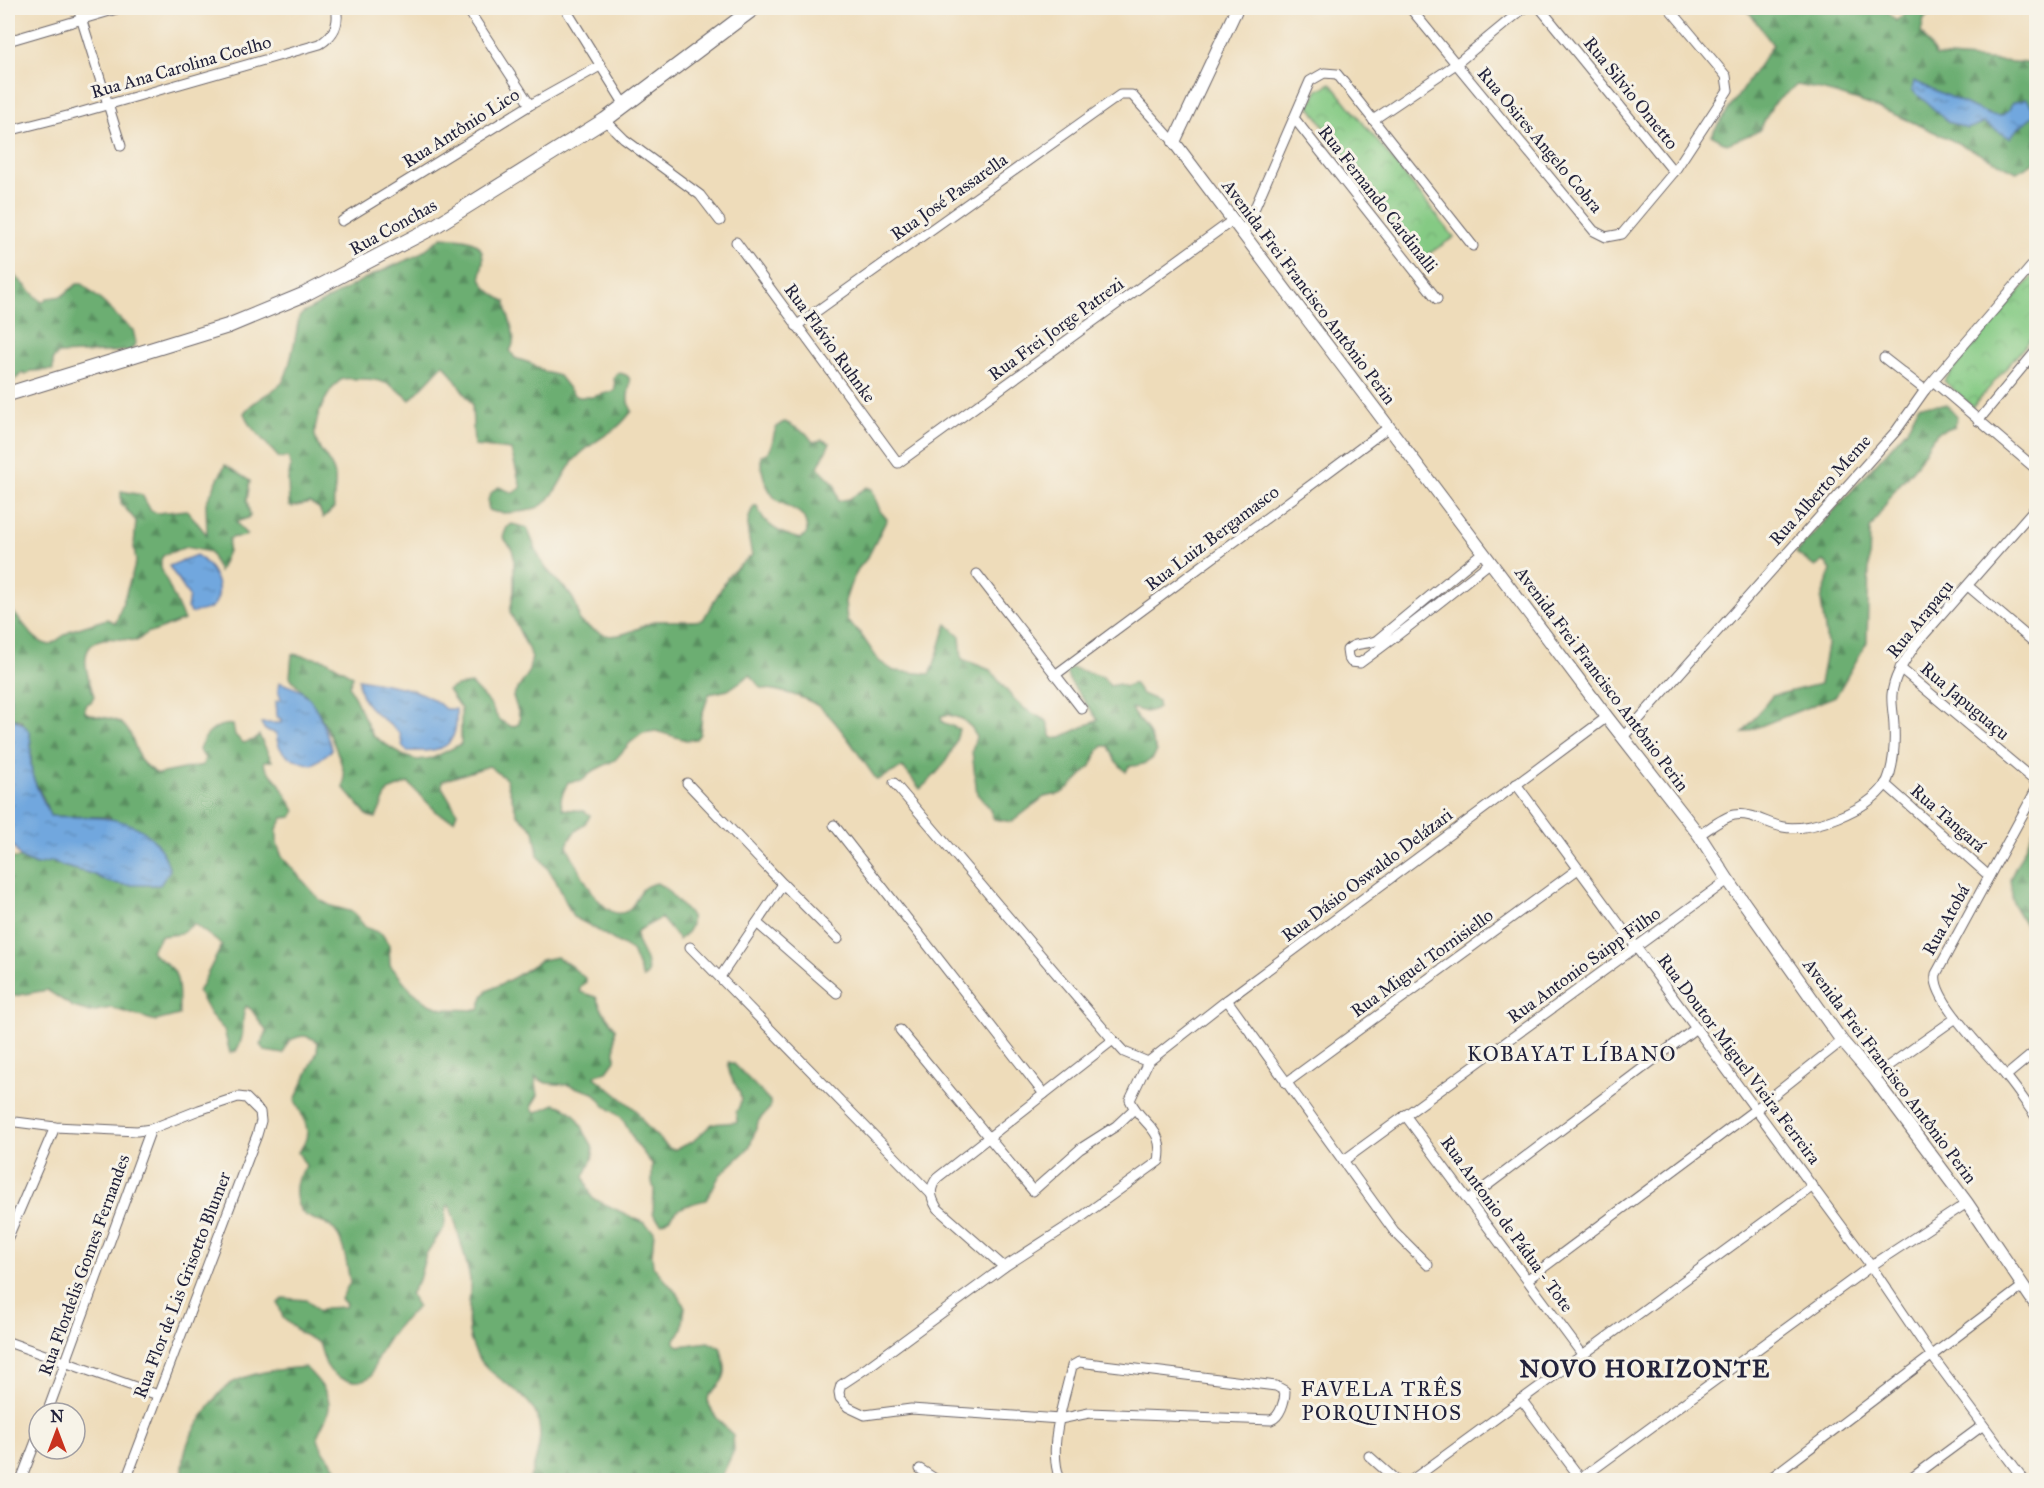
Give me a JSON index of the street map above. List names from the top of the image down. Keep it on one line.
{"streets":{"main road":["Rua Conchas"],"street":["Rua Ana Carolina Coelho","Rua Silvio Ometto","Rua Antônio Lico","Rua Osires Angelo Cobra","Rua José Passarella","Rua Fernando Cardinalli","Avenida Frei Francisco Antônio Perin","Rua Frei Jorge Patrezi","Rua Flávio Ruhnke","Rua Alberto Meme","Rua Luiz Bergamasco","Rua Arapaçu","Rua Japuguaçu","Rua Tangará","Rua Dásio Oswaldo Delázari","Rua Atobá","Rua Miguel Tornisiello","Rua Antonio Saipp Filho","Rua Doutor Miguel Vieira Ferreira","Rua Antonio de Pádua - Tote","Rua Flordelis Gomes Fernandes","Rua Flor de Lis Grisotto Blumer"]},"crossings":[["Rua Silvio Ometto","Rua Osires Angelo Cobra"],["Rua José Passarella","Avenida Frei Francisco Antônio Perin"],["Rua José Passarella","Rua Flávio Ruhnke"],["Avenida Frei Francisco Antônio Perin","Rua Frei Jorge Patrezi"],["Avenida Frei Francisco Antônio Perin","Rua Alberto Meme"],["Avenida Frei Francisco Antônio Perin","Rua Luiz Bergamasco"],["Avenida Frei Francisco Antônio Perin","Rua Dásio Oswaldo Delázari"],["Avenida Frei Francisco Antônio Perin","Rua Antonio Saipp Filho"],["Rua Frei Jorge Patrezi","Rua Flávio Ruhnke"],["Rua Arapaçu","Rua Japuguaçu"],["Rua Arapaçu","Rua Tangará"],["Rua Tangará","Rua Atobá"],["Rua Dásio Oswaldo Delázari","Rua Doutor Miguel Vieira Ferreira"],["Rua Miguel Tornisiello","Rua Doutor Miguel Vieira Ferreira"],["Rua Antonio Saipp Filho","Rua Doutor Miguel Vieira Ferreira"],["Rua Antonio Saipp Filho","Rua Antonio de Pádua - Tote"],["Rua Flordelis Gomes Fernandes","Rua Flor de Lis Grisotto Blumer"]],"districts":["KOBAYAT LÍBANO","NOVO HORIZONTE","FAVELA TRÊS PORQUINHOS"],"north":"top"}
